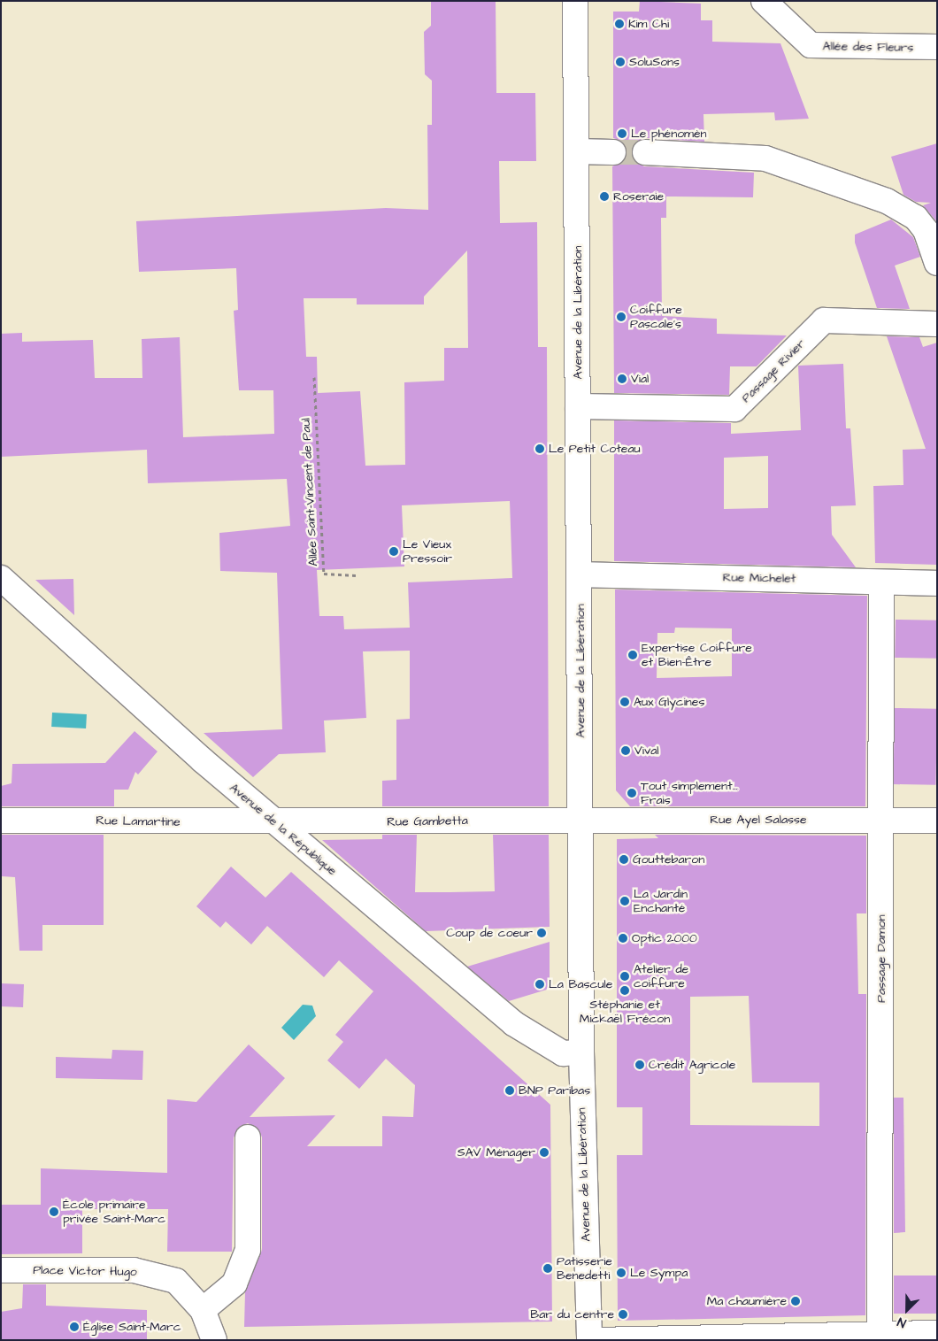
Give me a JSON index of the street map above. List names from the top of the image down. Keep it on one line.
{"streets":{"street":["Allée des Fleurs","Avenue de la Libération","Passage Rivier","Rue Michelet","Rue Ayel Salasse","Rue Lamartine","Rue Gambetta","Avenue de la République","Passage Damon","Place Victor Hugo"],"path":["Allée Saint-Vincent de Paul"]},"crossings":[["Avenue de la Libération","Passage Rivier"],["Avenue de la Libération","Rue Michelet"],["Avenue de la Libération","Rue Ayel Salasse"],["Avenue de la Libération","Rue Gambetta"],["Avenue de la Libération","Avenue de la République"],["Rue Michelet","Passage Damon"],["Rue Ayel Salasse","Rue Gambetta"],["Rue Ayel Salasse","Passage Damon"],["Rue Lamartine","Rue Gambetta"],["Rue Lamartine","Avenue de la République"],["Rue Gambetta","Avenue de la République"]],"places":["Kim Chi","SoluSons","Le phénomèn","Roseraie","Coiffure Pascale's","Vial","Le Petit Coteau","Le Vieux Pressoir","Expertise Coiffure et Bien-Être","Aux Glycines","Vival","Tout simplement... Frais","Gouttebaron","La Jardin Enchanté","Coup de coeur","Optic 2000","Atelier de coiffure","La Bascule","Stéphanie et Mickaël Frécon","Crédit Agricole","BNP Paribas","SAV Ménager","École primaire privée Saint-Marc","Patisserie Benedetti","Le Sympa","Ma chaumière","Bar du centre","Église Saint-Marc"],"north":"bottom left"}
